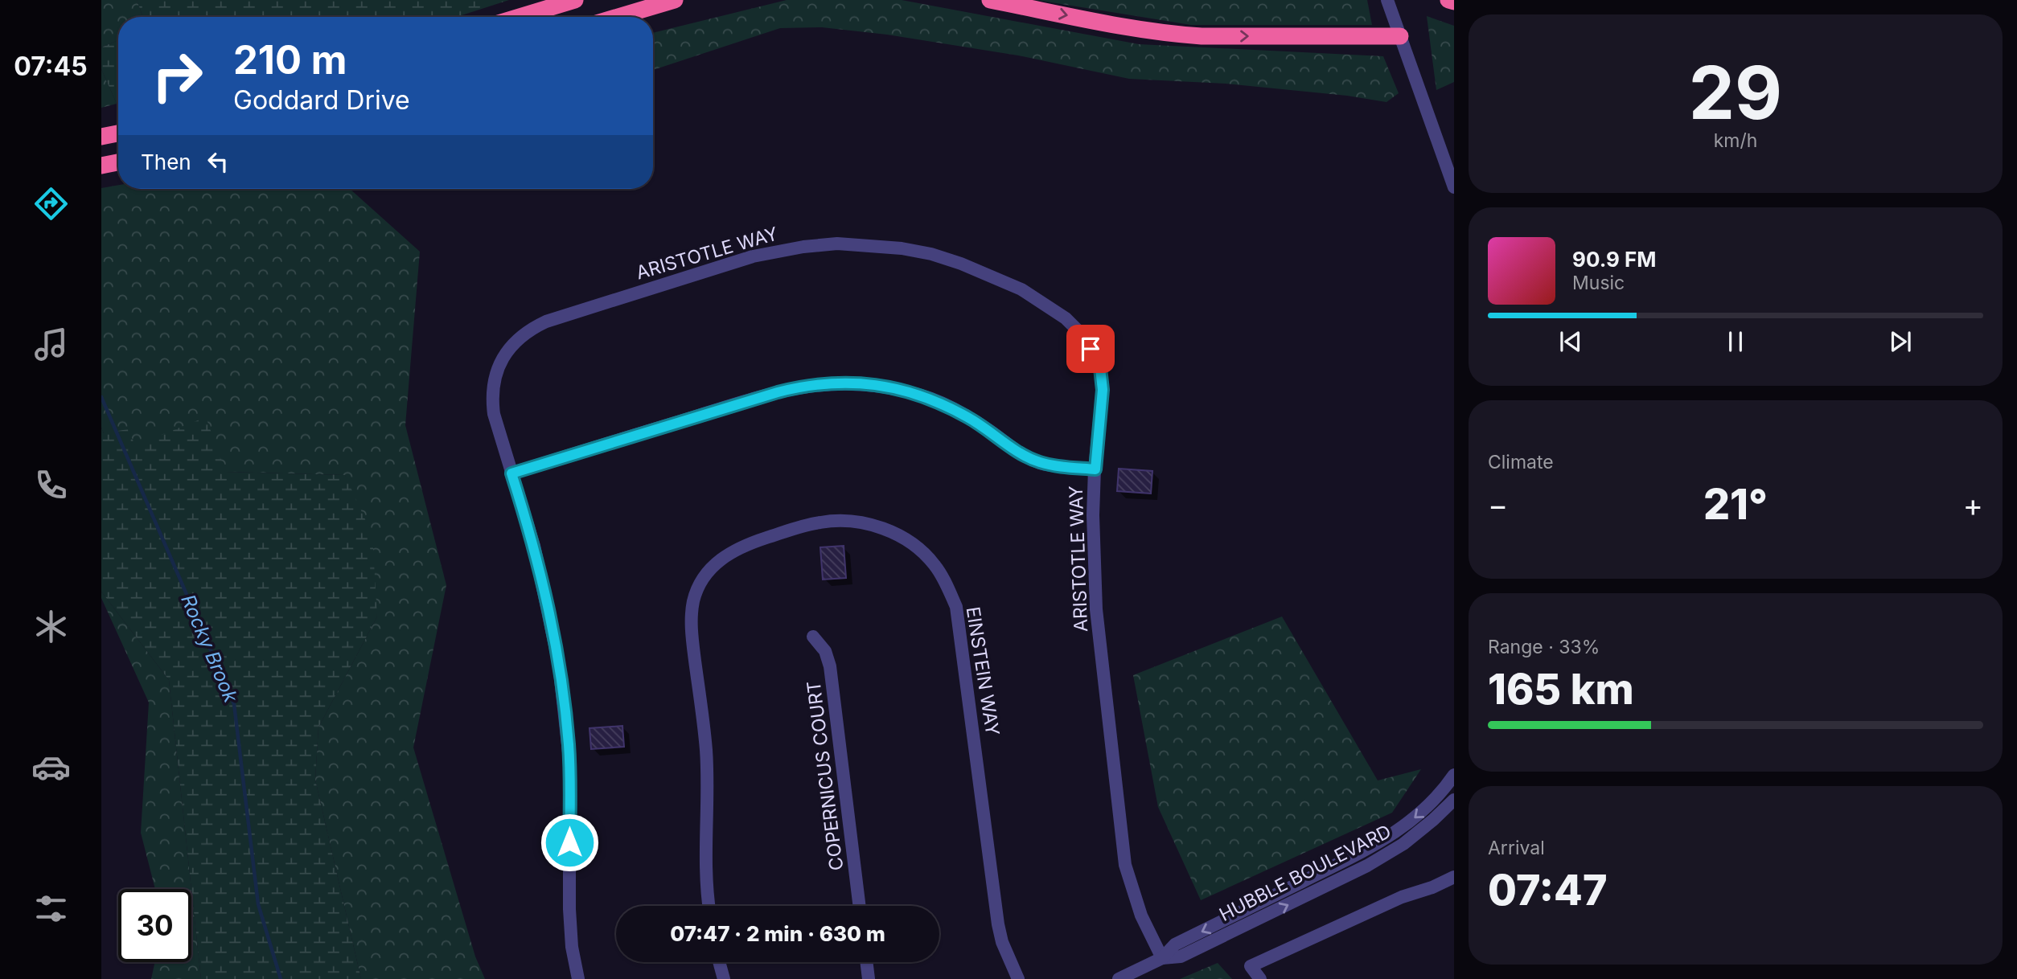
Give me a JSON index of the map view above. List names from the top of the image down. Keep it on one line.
{"streets":{"street":["ARISTOTLE WAY","EINSTEIN WAY","COPERNICUS COURT","HUBBLE BOULEVARD"]},"crossings":[["ARISTOTLE WAY","HUBBLE BOULEVARD"]],"water":["Rocky Brook"],"page":{"tabs":"07:45","tile":[["29","km/h"],"Climate",["Range · 33%","165 km"],["Arrival","07:47"]],"turn":["210 m","Goddard Drive"],"then":"Then","song":["90.9 FM","Music"],"heat":["−","21°","+"],"limit":"30","trip":"07:47 · 2 min · 630 m"}}
